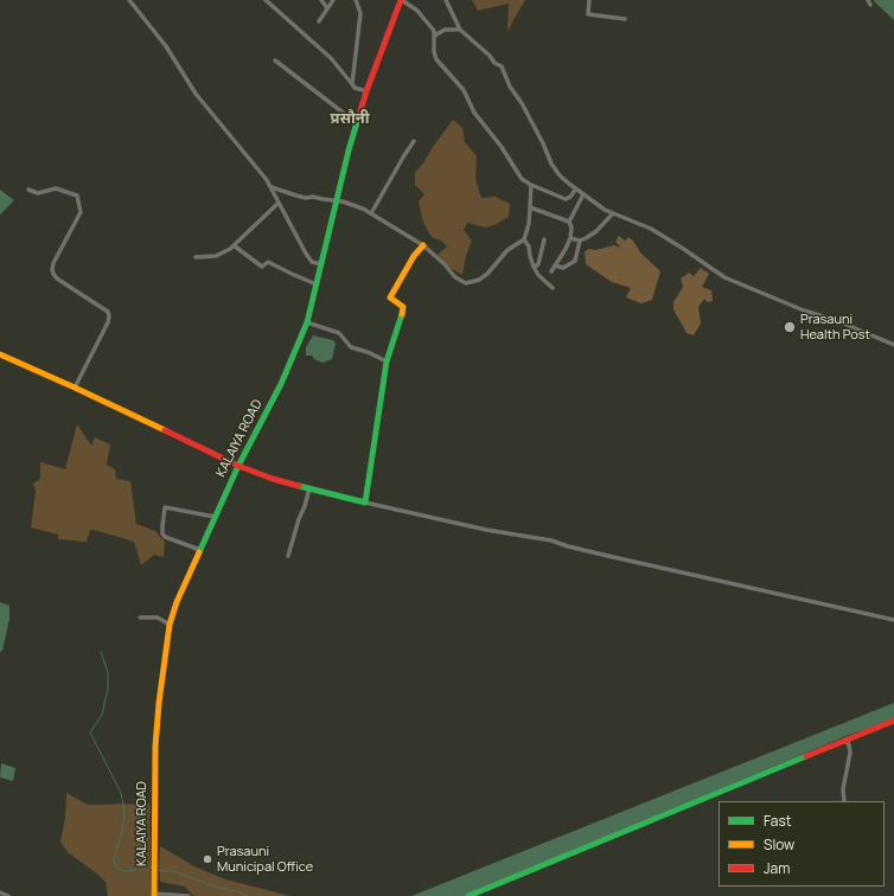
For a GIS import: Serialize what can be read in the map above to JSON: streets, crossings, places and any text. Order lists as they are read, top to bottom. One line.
{"streets":{"main road":["KALAIYA ROAD"]},"districts":["प्रसौनी"],"places":["Prasauni Health Post","Prasauni Municipal Office"],"legend":["Fast","Slow","Jam"]}
